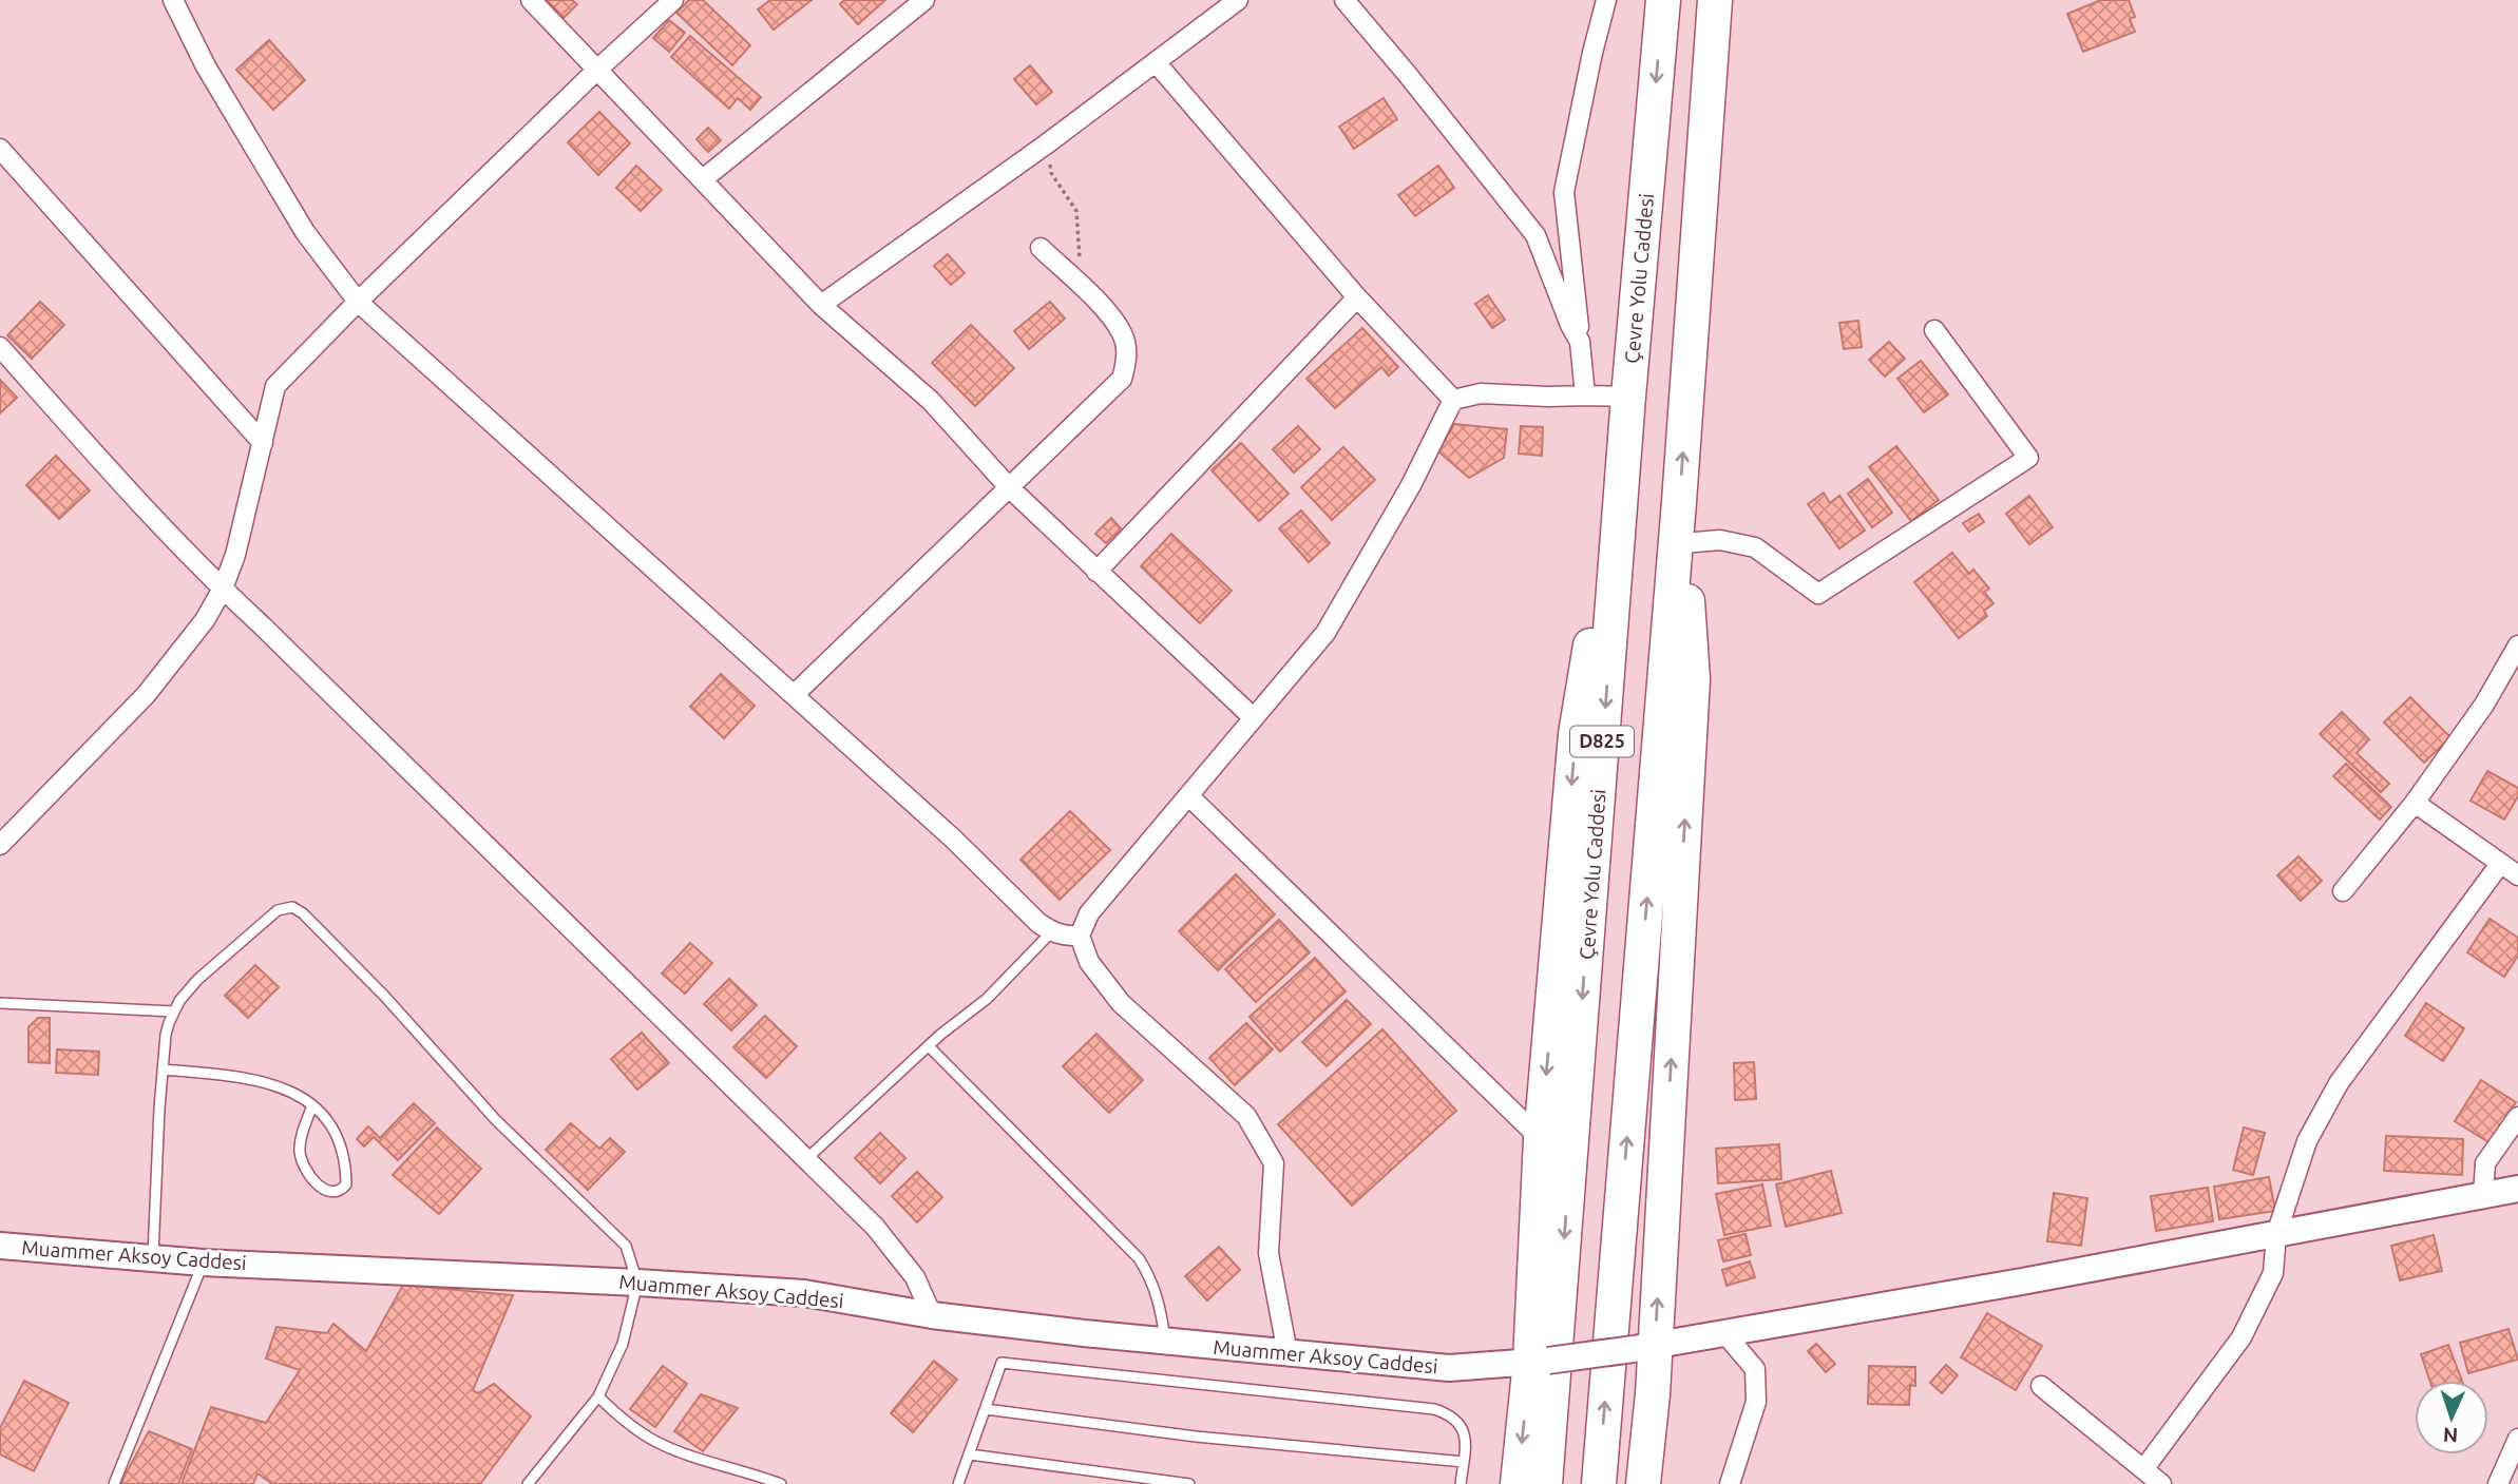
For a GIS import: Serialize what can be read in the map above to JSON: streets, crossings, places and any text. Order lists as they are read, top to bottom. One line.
{"streets":{"highway":["Çevre Yolu Caddesi","D825"],"street":["Muammer Aksoy Caddesi"]},"north":"bottom"}
